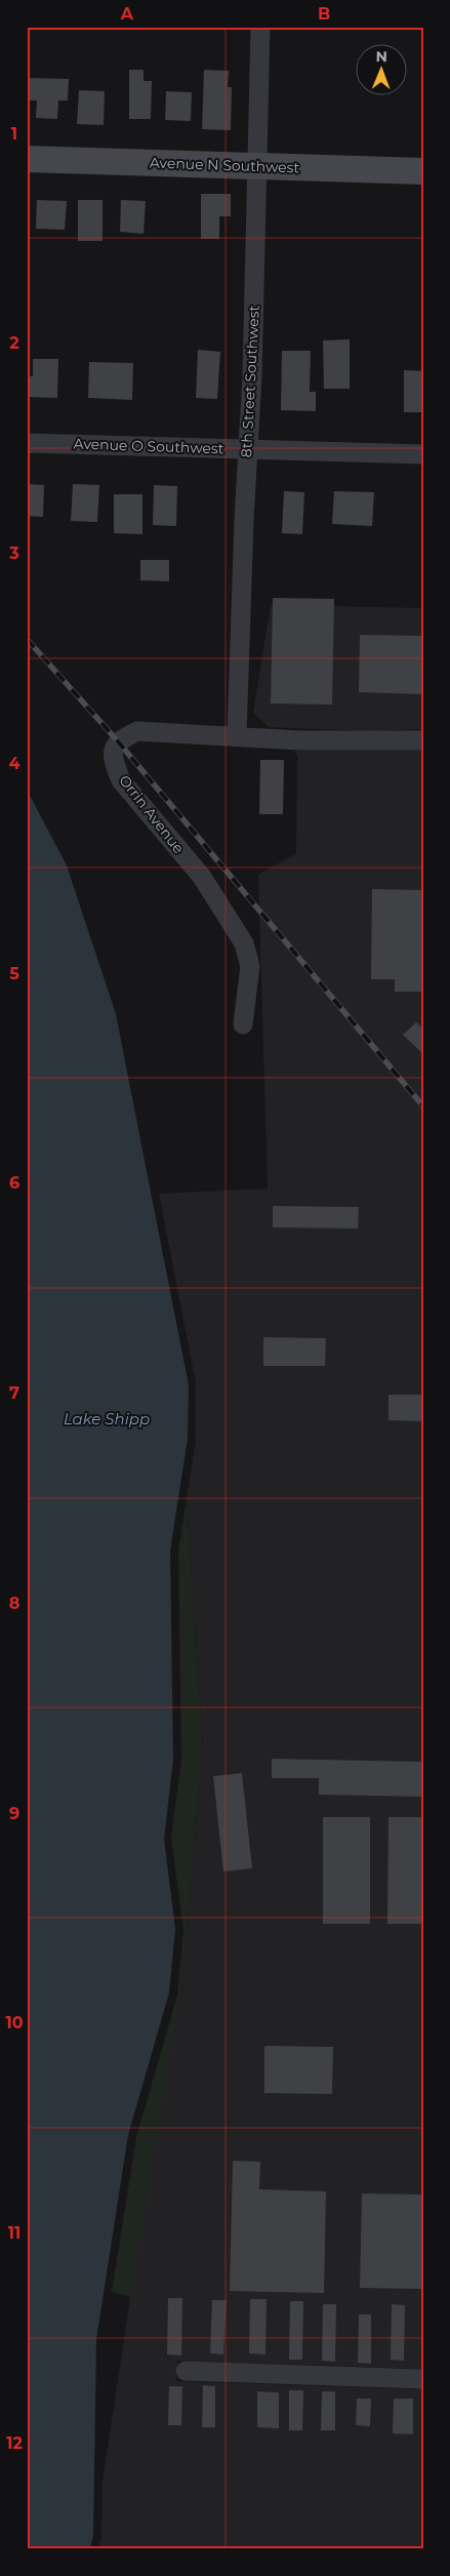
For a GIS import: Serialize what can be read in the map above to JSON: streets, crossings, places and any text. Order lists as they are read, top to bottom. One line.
{"streets":{"street":["Avenue N Southwest","8th Street Southwest","Avenue O Southwest","Orrin Avenue"]},"crossings":[["Avenue N Southwest","8th Street Southwest"],["8th Street Southwest","Avenue O Southwest"],["8th Street Southwest","Orrin Avenue"]],"water":["Lake Shipp"],"north":"top","grid":{"columns":["A","B"],"rows":["1","2","3","4","5","6","7","8","9","10","11","12"]}}
